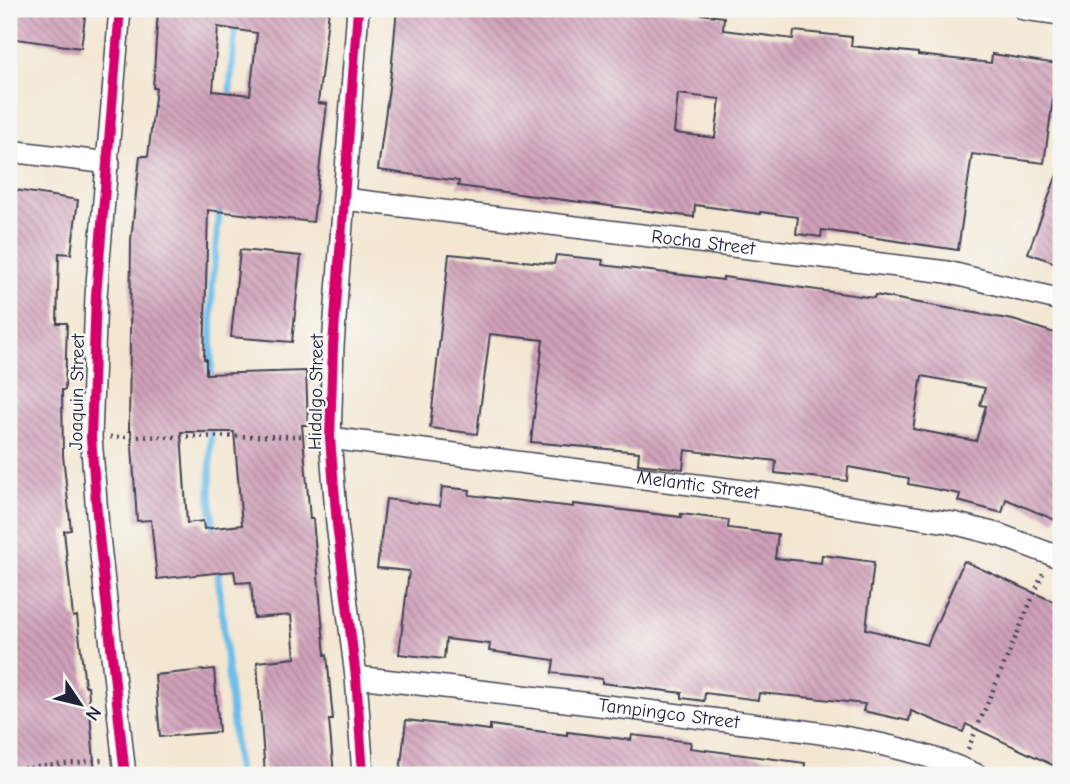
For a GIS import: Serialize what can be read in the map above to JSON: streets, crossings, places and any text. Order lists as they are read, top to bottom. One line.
{"streets":{"street":["Rocha Street","Joaquin Street","Hidalgo Street","Melantic Street","Tampingco Street"]},"crossings":[["Rocha Street","Hidalgo Street"],["Hidalgo Street","Melantic Street"],["Hidalgo Street","Tampingco Street"]],"north":"bottom right"}
